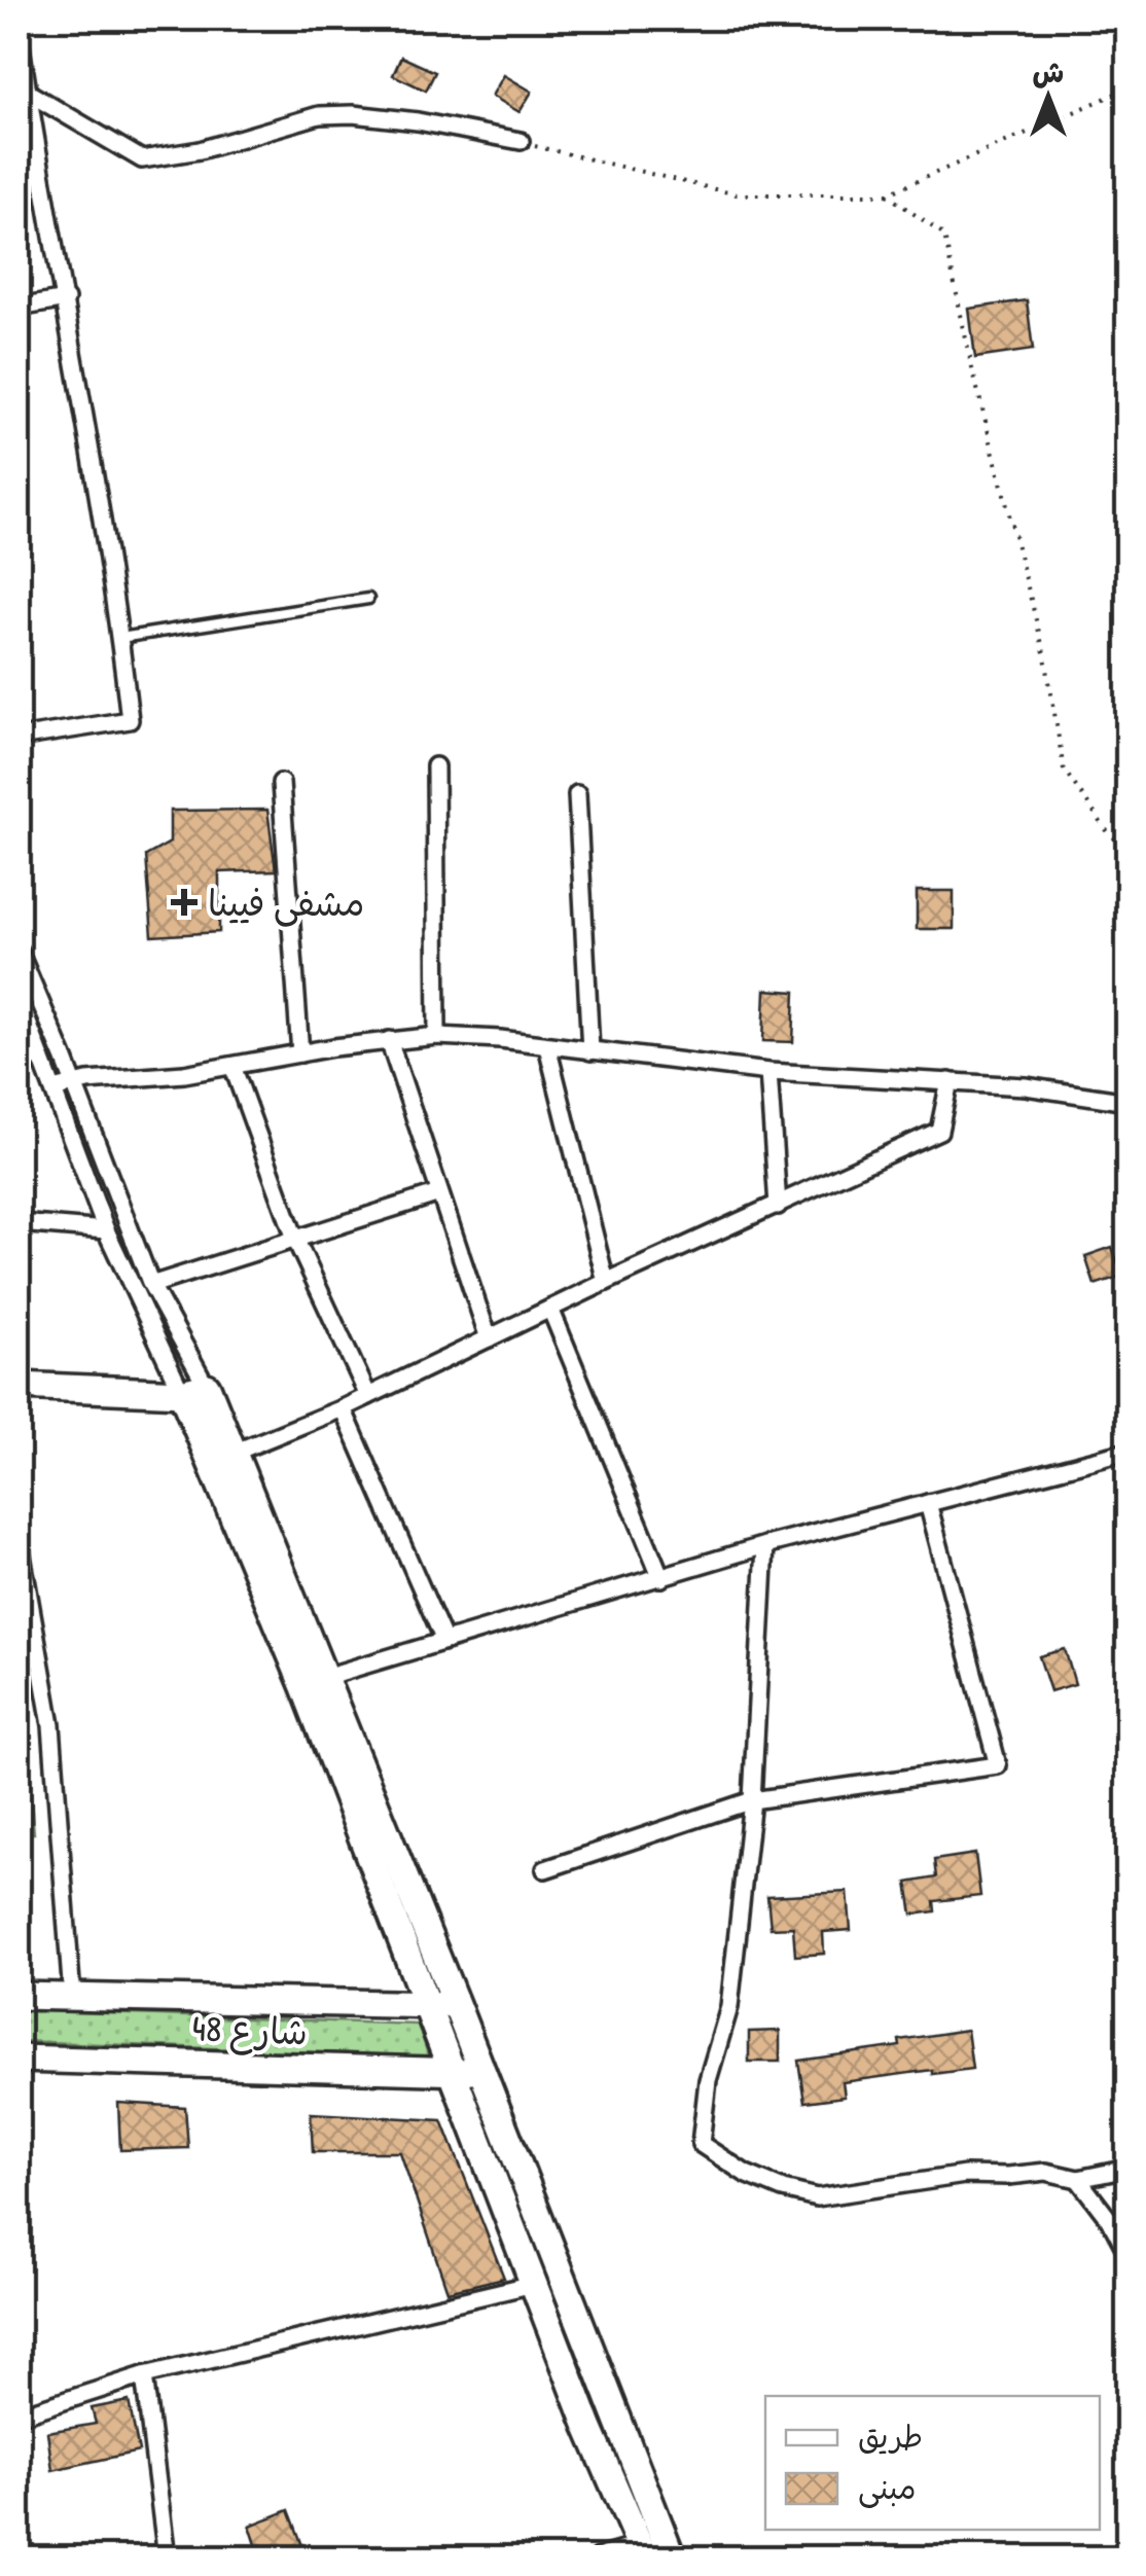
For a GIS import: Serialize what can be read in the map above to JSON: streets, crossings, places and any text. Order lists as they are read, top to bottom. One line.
{"streets":{"main road":["48 شارع"]},"places":{"health":["مشفى فيينا"]},"legend":["طريق","مبنى"],"north":"top"}
